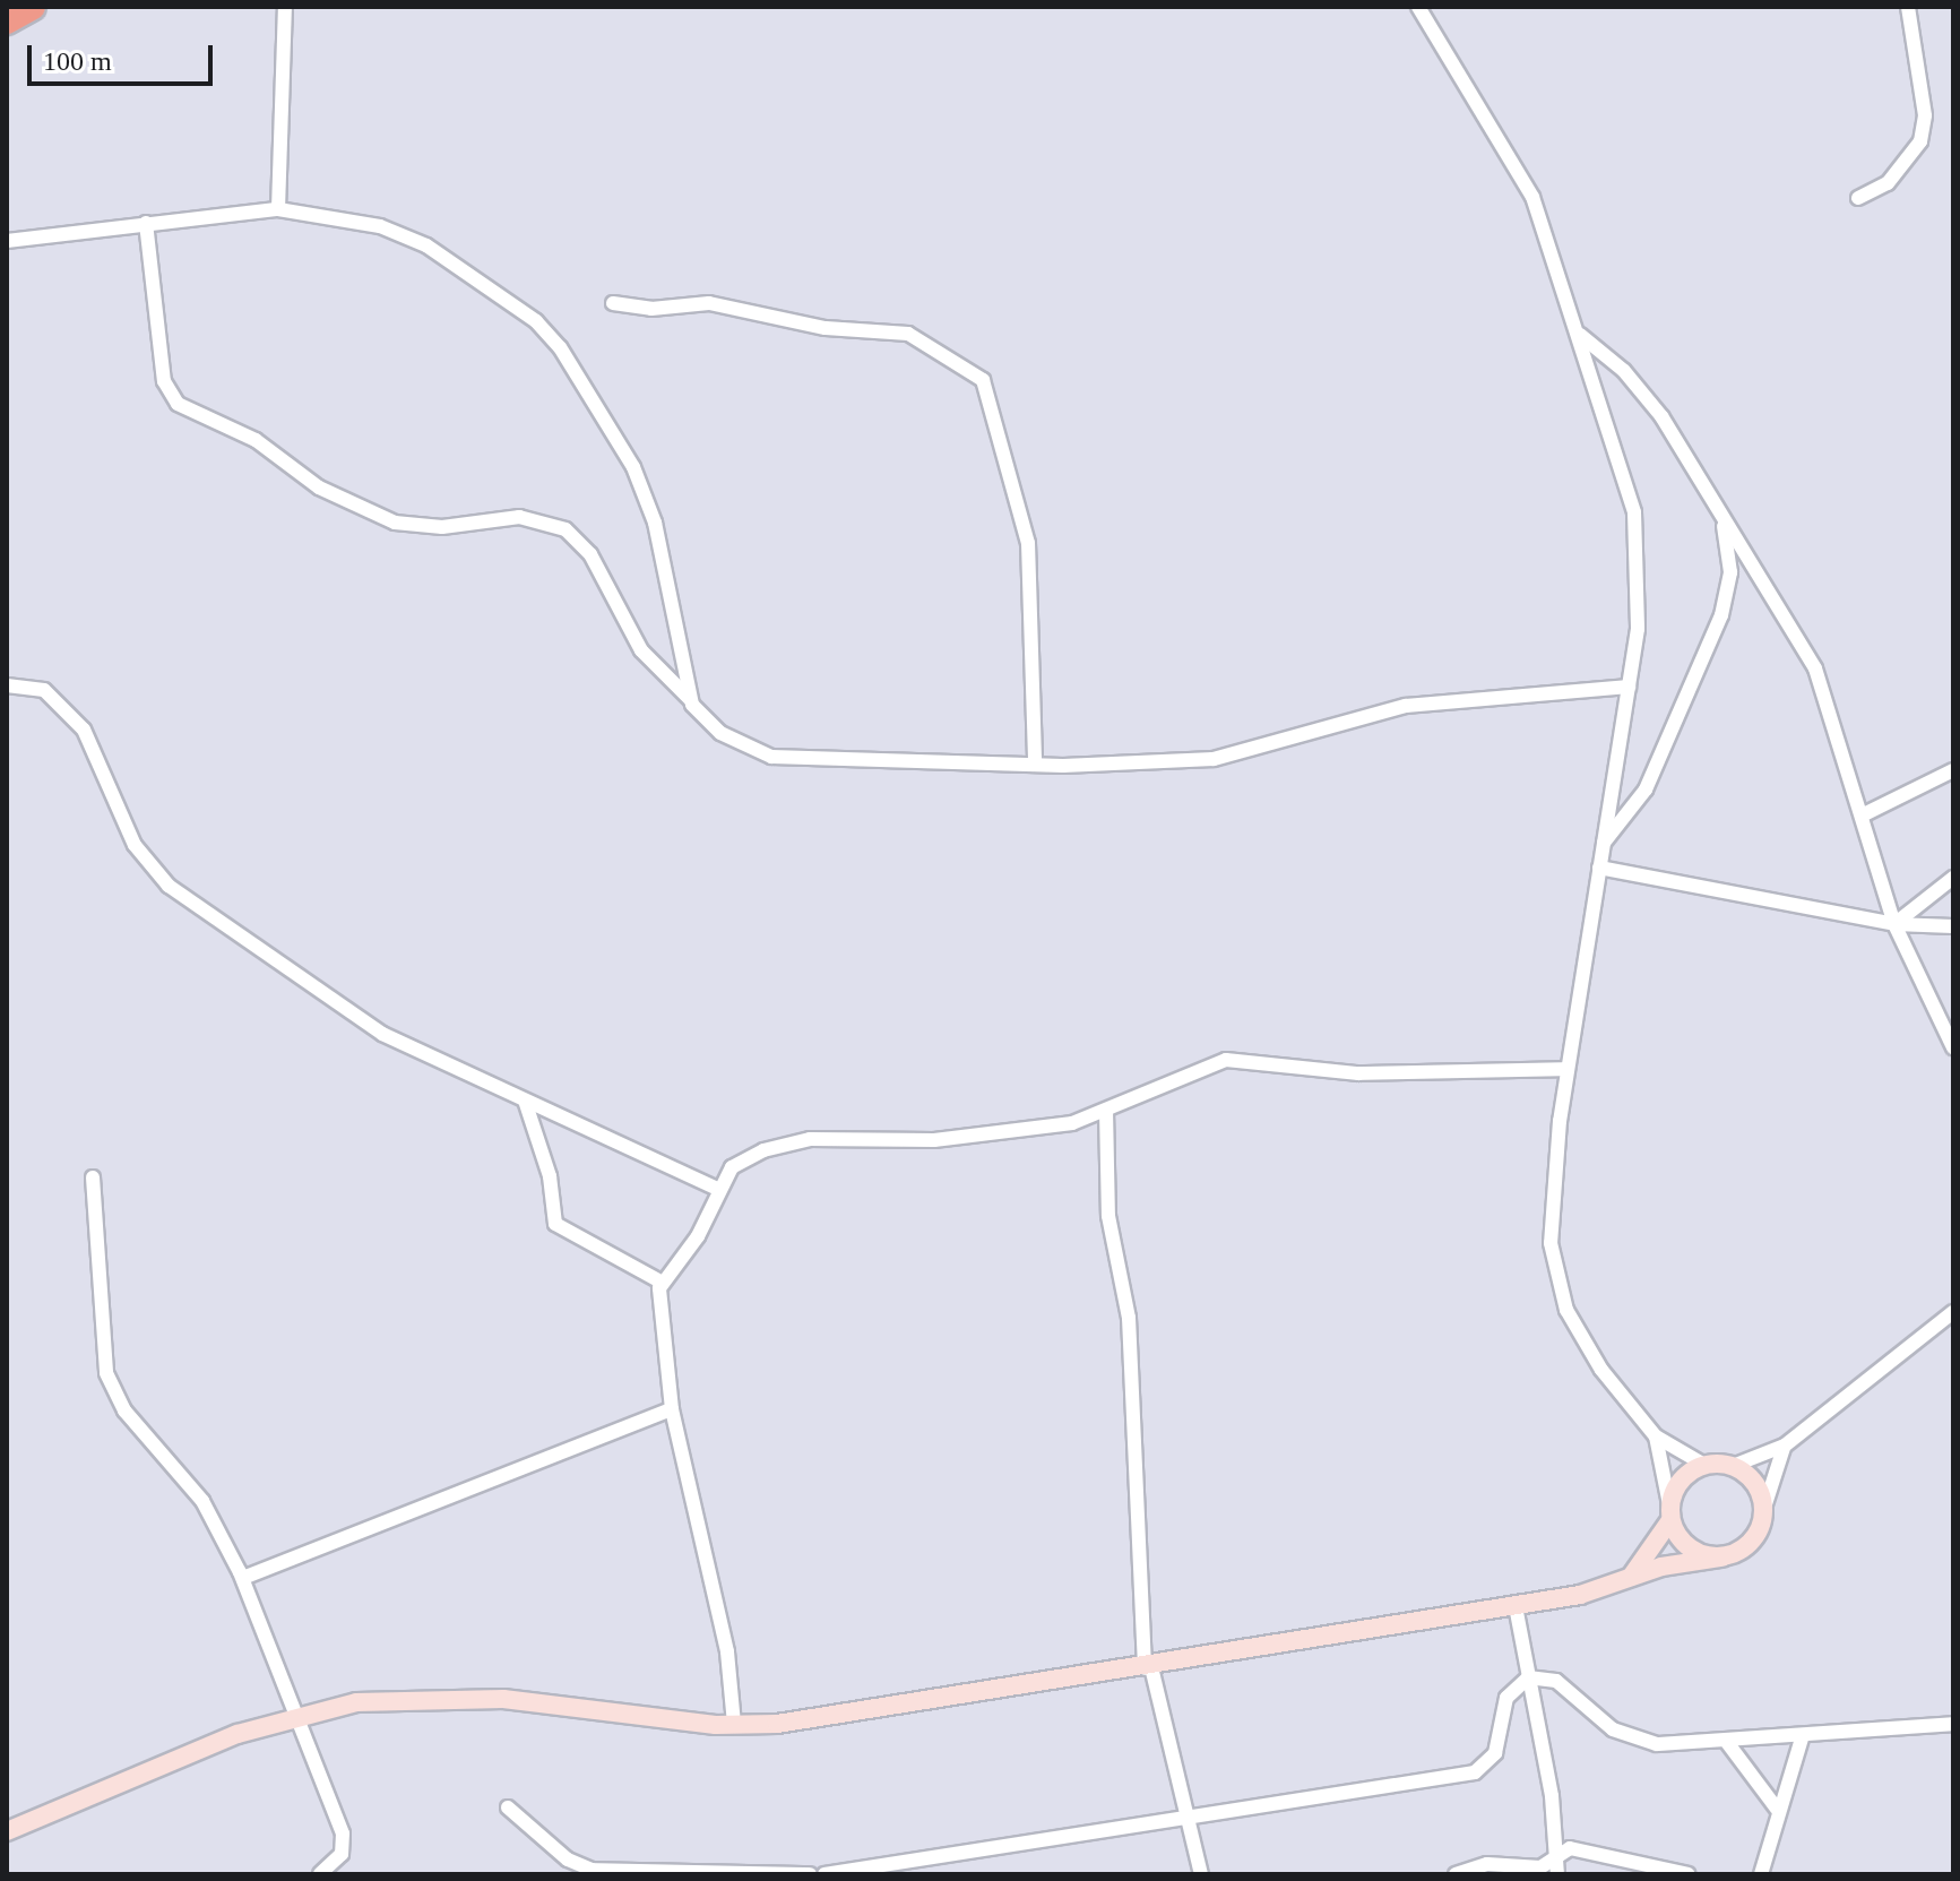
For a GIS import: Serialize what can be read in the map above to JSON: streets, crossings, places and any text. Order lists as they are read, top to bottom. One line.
{"scale_bar":"100 m"}
